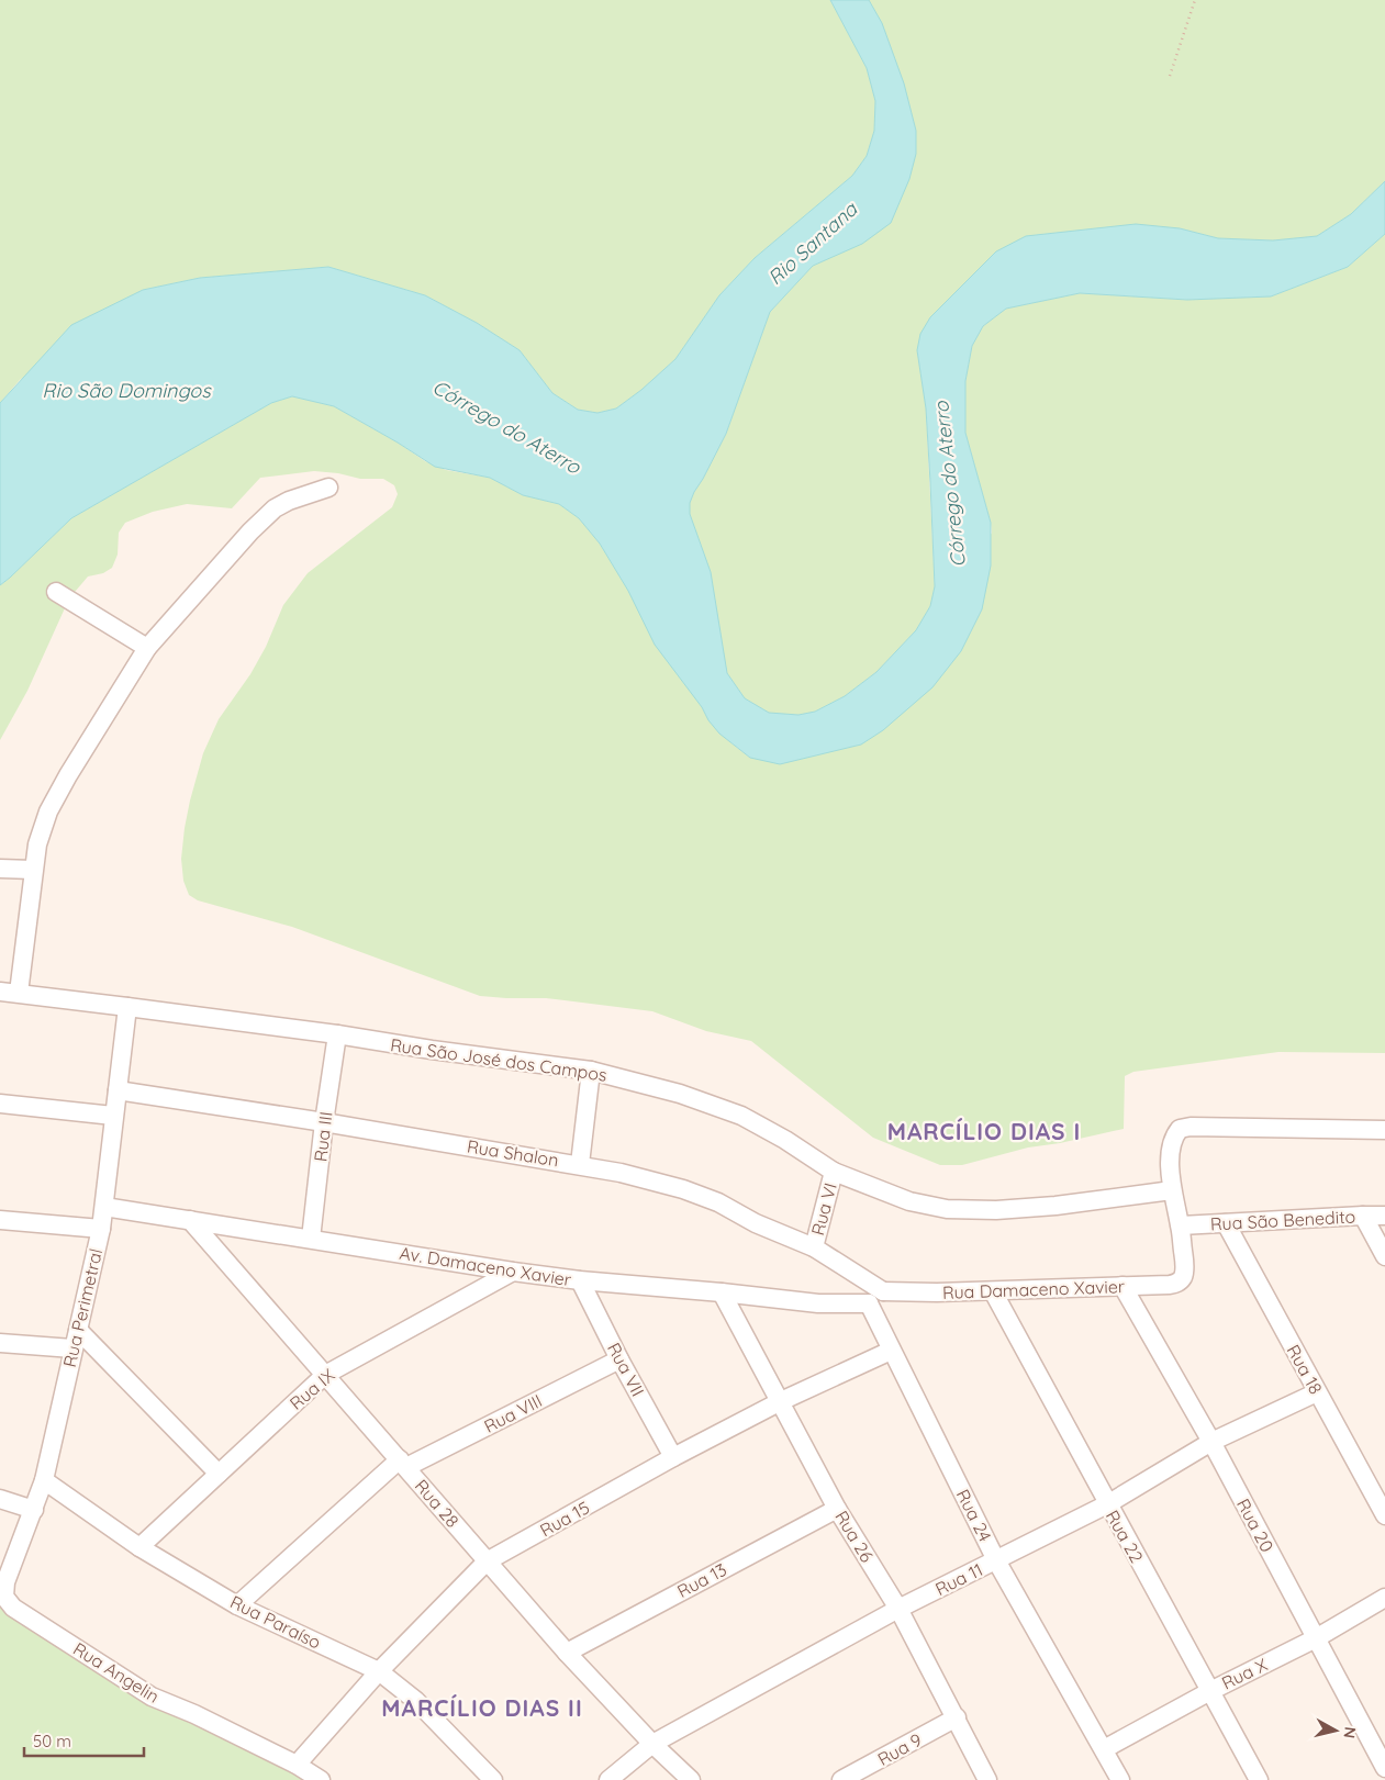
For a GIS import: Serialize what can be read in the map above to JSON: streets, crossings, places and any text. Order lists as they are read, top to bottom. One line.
{"streets":{"street":["Rua São José dos Campos","Rua III","Rua Shalon","Rua VI","Rua São Benedito","Av. Damaceno Xavier","Rua Damaceno Xavier","Rua Perimetral","Rua VII","Rua 18","Rua IX","Rua VIII","Rua 28","Rua 24","Rua 15","Rua 20","Rua 26","Rua 22","Rua 11","Rua 13","Rua Paraíso","Rua Angelin","Rua X","Rua 9"]},"crossings":[["Rua São José dos Campos","Rua III"],["Rua São José dos Campos","Rua VI"],["Rua São José dos Campos","Rua Perimetral"],["Rua III","Rua Shalon"],["Rua III","Av. Damaceno Xavier"],["Rua Shalon","Rua VI"],["Rua Shalon","Rua Damaceno Xavier"],["Rua Shalon","Rua Perimetral"],["Rua São Benedito","Rua Damaceno Xavier"],["Rua São Benedito","Rua 18"],["Av. Damaceno Xavier","Rua Perimetral"],["Av. Damaceno Xavier","Rua VII"],["Av. Damaceno Xavier","Rua IX"],["Av. Damaceno Xavier","Rua 28"],["Av. Damaceno Xavier","Rua 24"],["Av. Damaceno Xavier","Rua 26"],["Rua Damaceno Xavier","Rua 20"],["Rua Damaceno Xavier","Rua 22"],["Rua Perimetral","Rua Paraíso"],["Rua Perimetral","Rua Angelin"],["Rua VII","Rua VIII"],["Rua VII","Rua 15"],["Rua 18","Rua 11"],["Rua IX","Rua 28"],["Rua IX","Rua Paraíso"],["Rua VIII","Rua 28"],["Rua VIII","Rua Paraíso"],["Rua 28","Rua 15"],["Rua 28","Rua 11"],["Rua 28","Rua 13"],["Rua 24","Rua 15"],["Rua 24","Rua 11"],["Rua 24","Rua X"],["Rua 15","Rua 26"],["Rua 15","Rua Paraíso"],["Rua 15","Rua Angelin"],["Rua 20","Rua 11"],["Rua 20","Rua X"],["Rua 26","Rua 11"],["Rua 26","Rua 13"],["Rua 26","Rua 9"],["Rua 22","Rua 11"],["Rua 22","Rua X"]],"districts":["MARCÍLIO DIAS I","MARCÍLIO DIAS II"],"water":["Rio Santana","Rio São Domingos","Córrego do Aterro"],"scale_bar":"50 m","north":"right"}
